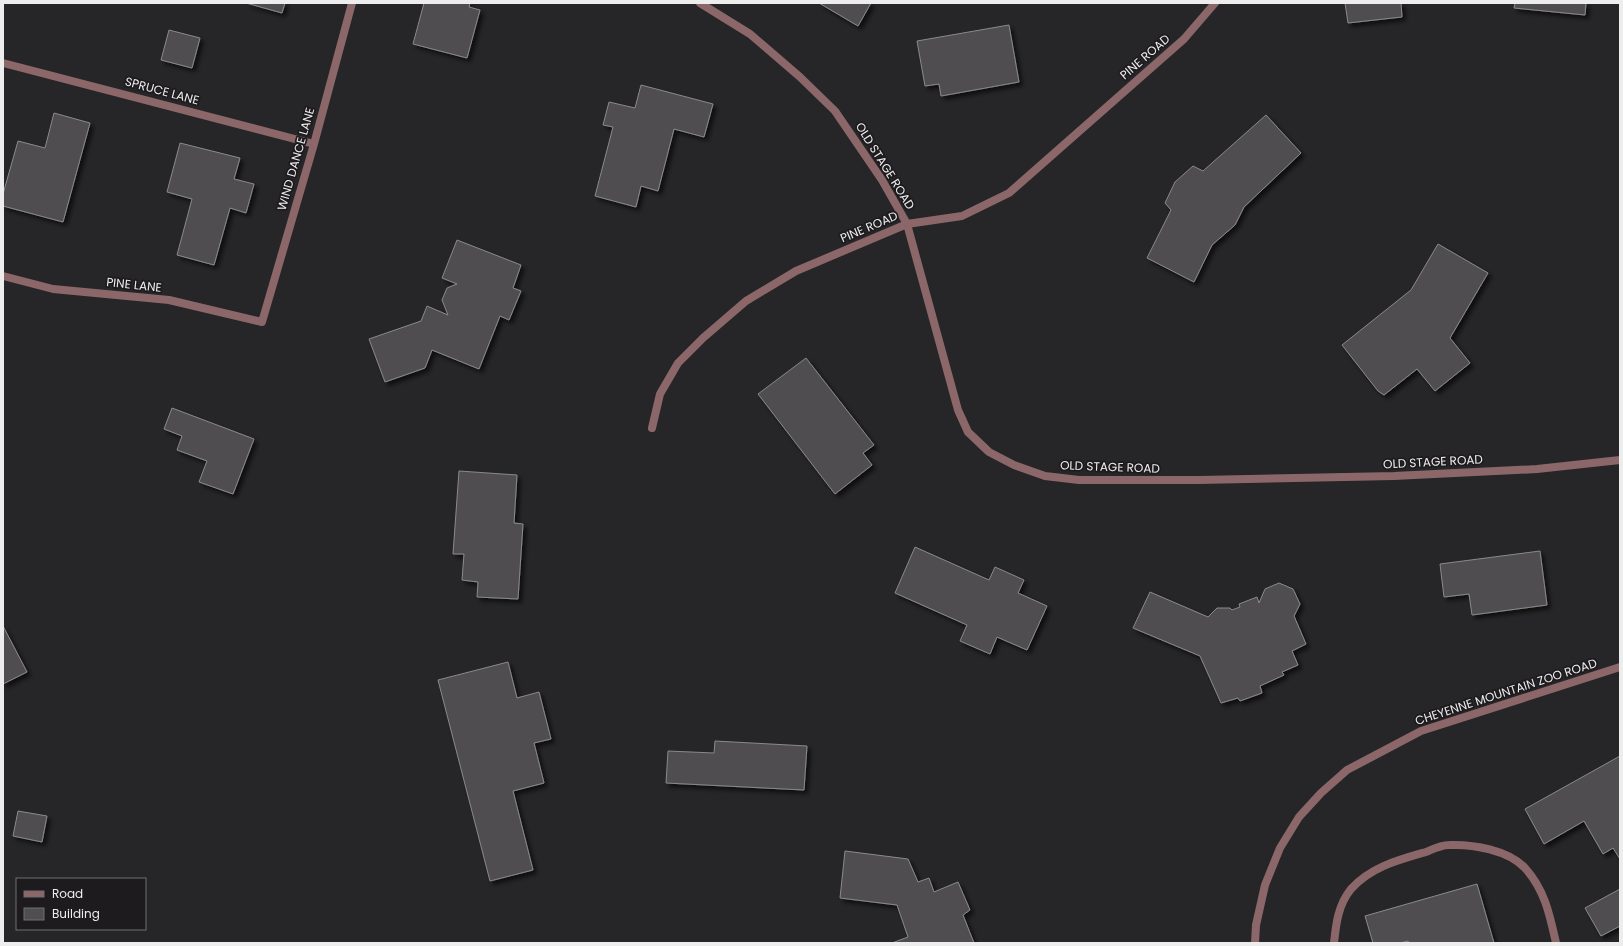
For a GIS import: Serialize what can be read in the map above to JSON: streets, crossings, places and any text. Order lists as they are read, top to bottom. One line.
{"streets":{"street":["PINE ROAD","SPRUCE LANE","WIND DANCE LANE","OLD STAGE ROAD","PINE LANE","CHEYENNE MOUNTAIN ZOO ROAD"]},"crossings":[["PINE ROAD","OLD STAGE ROAD"],["SPRUCE LANE","WIND DANCE LANE"],["WIND DANCE LANE","PINE LANE"]],"legend":["Road","Building"]}
